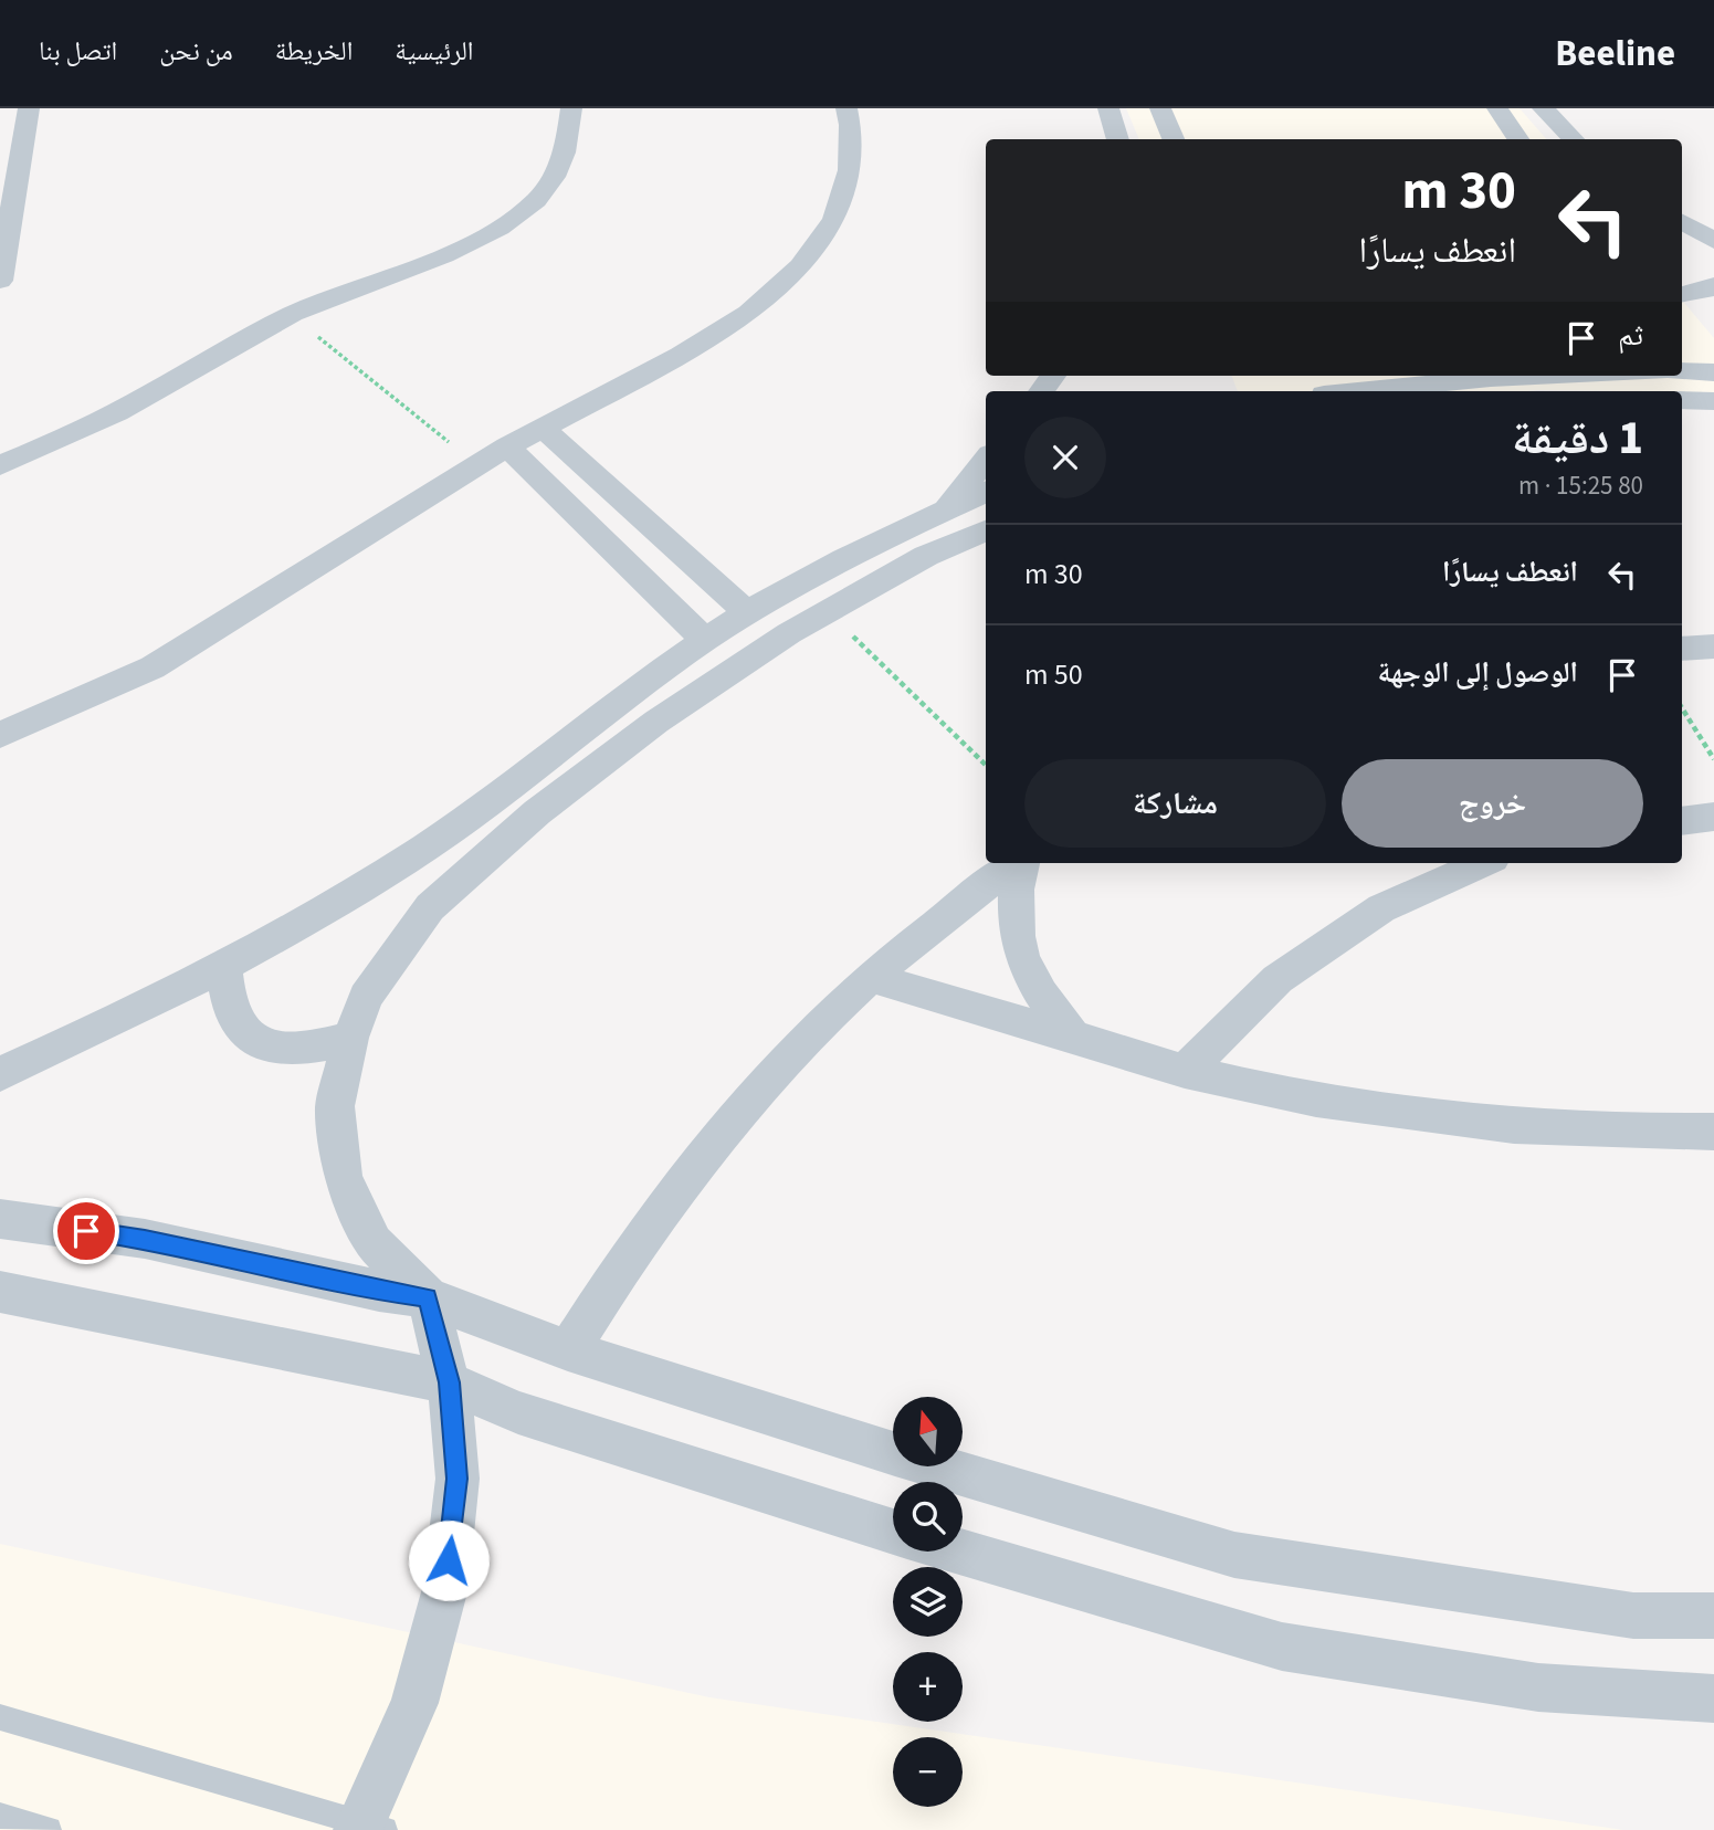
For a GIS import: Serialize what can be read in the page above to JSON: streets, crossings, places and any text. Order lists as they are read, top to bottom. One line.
{"north":"top","page":{"header":"Beeline","nav":["الرئيسية","الخريطة","من نحن","اتصل بنا"],"turn":["30 m","انعطف يسارًا"],"then":"ثم","heading":["1 دقيقة","80 m · 15:25"],"list":[{"name":"انعطف يسارًا","value":"30 m"},{"name":"الوصول إلى الوجهة","value":"50 m"}],"buttons":["خروج","مشاركة"],"map_buttons":["+","−"]}}
